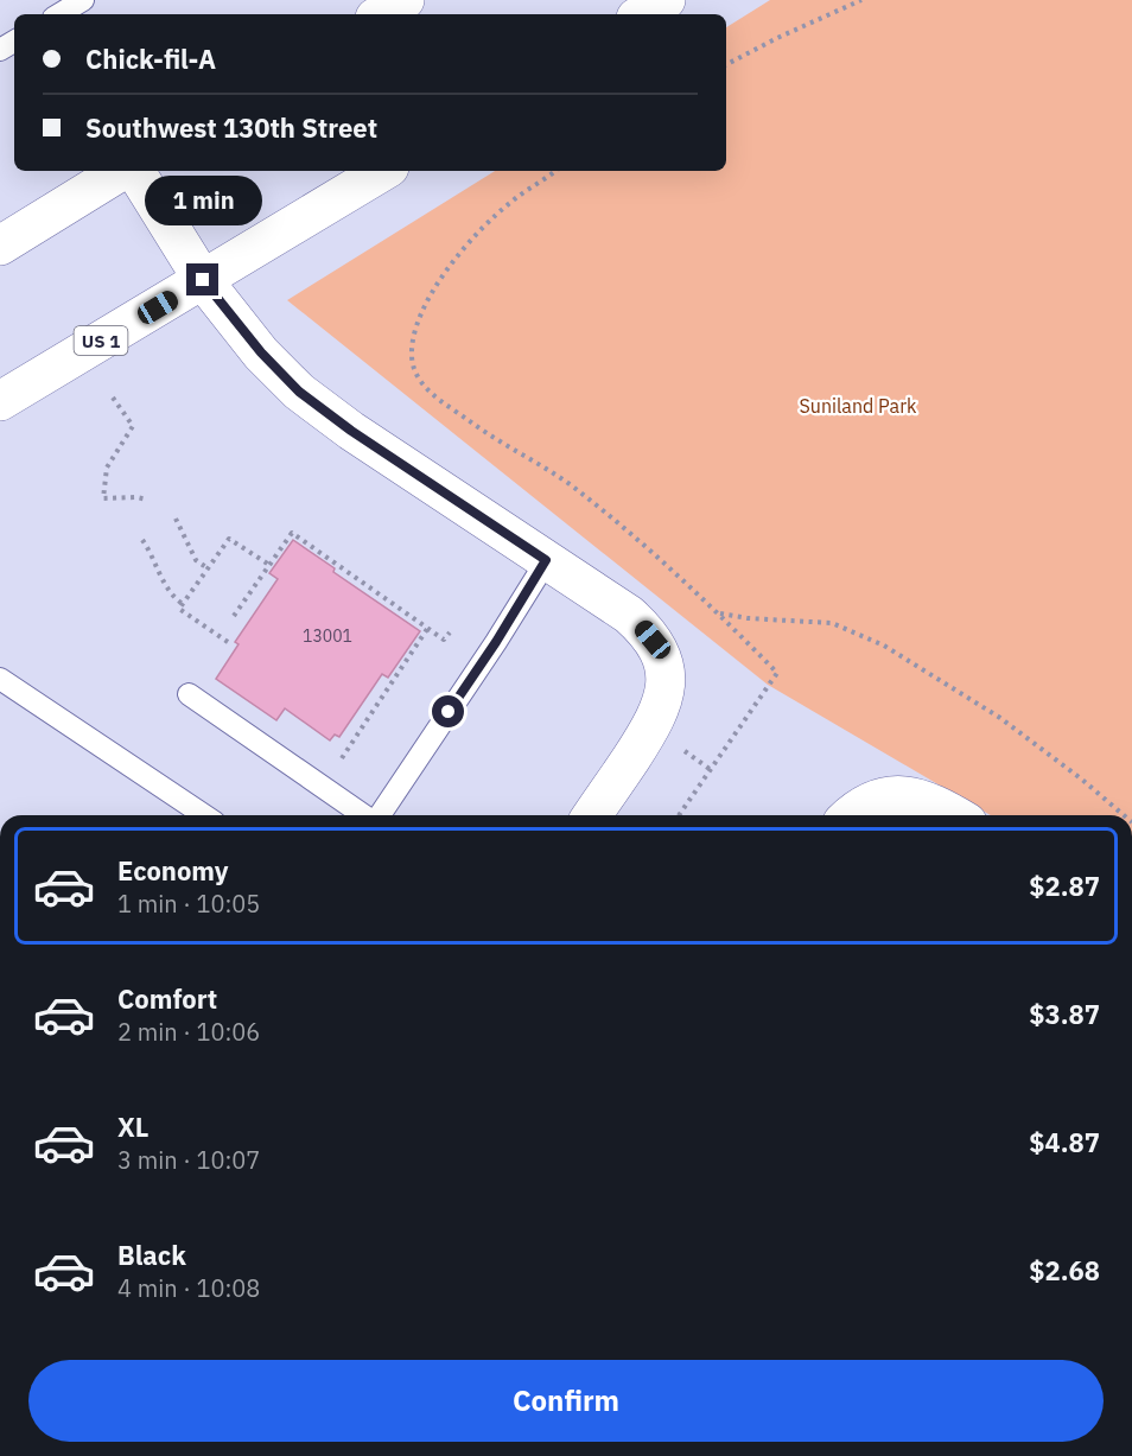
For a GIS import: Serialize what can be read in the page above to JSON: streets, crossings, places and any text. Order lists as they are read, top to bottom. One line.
{"streets":{"main road":["US 1"]},"parks":["Suniland Park"],"house_numbers":["13001"],"page":{"banner":["Chick-fil-A","Southwest 130th Street"],"bubble":"1 min","list":[{"name":"Economy","note":"1 min · 10:05","value":"$2.87"},{"name":"Comfort","note":"2 min · 10:06","value":"$3.87"},{"name":"XL","note":"3 min · 10:07","value":"$4.87"},{"name":"Black","note":"4 min · 10:08","value":"$2.68"}],"buttons":"Confirm"}}
